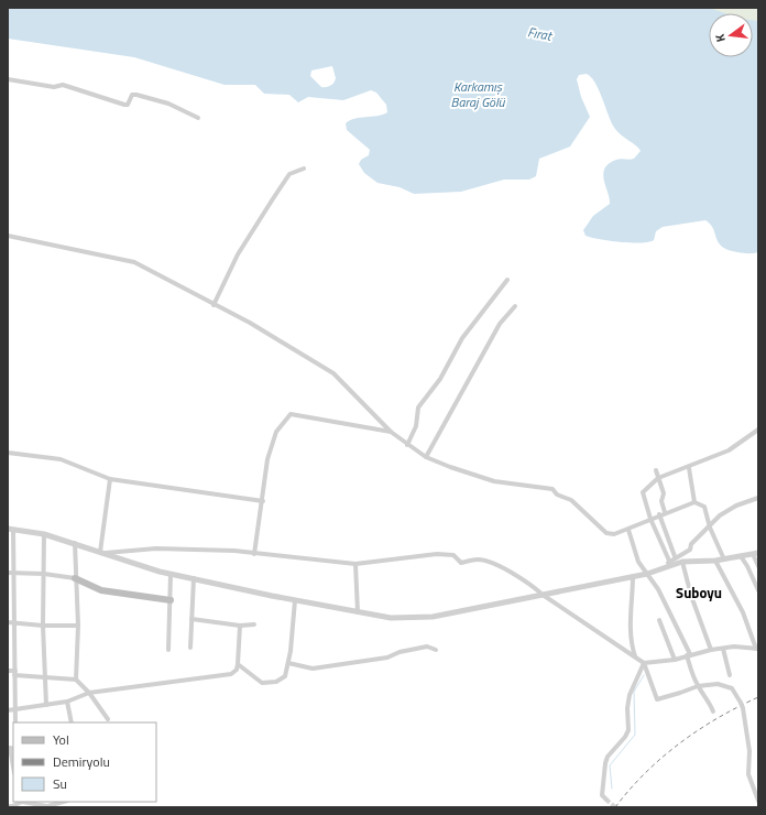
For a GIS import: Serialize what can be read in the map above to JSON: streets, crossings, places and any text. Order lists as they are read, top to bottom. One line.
{"districts":["Suboyu"],"water":["Fırat","Karkamış Baraj Gölü"],"legend":["Yol","Demiryolu","Su"],"north":"left"}
